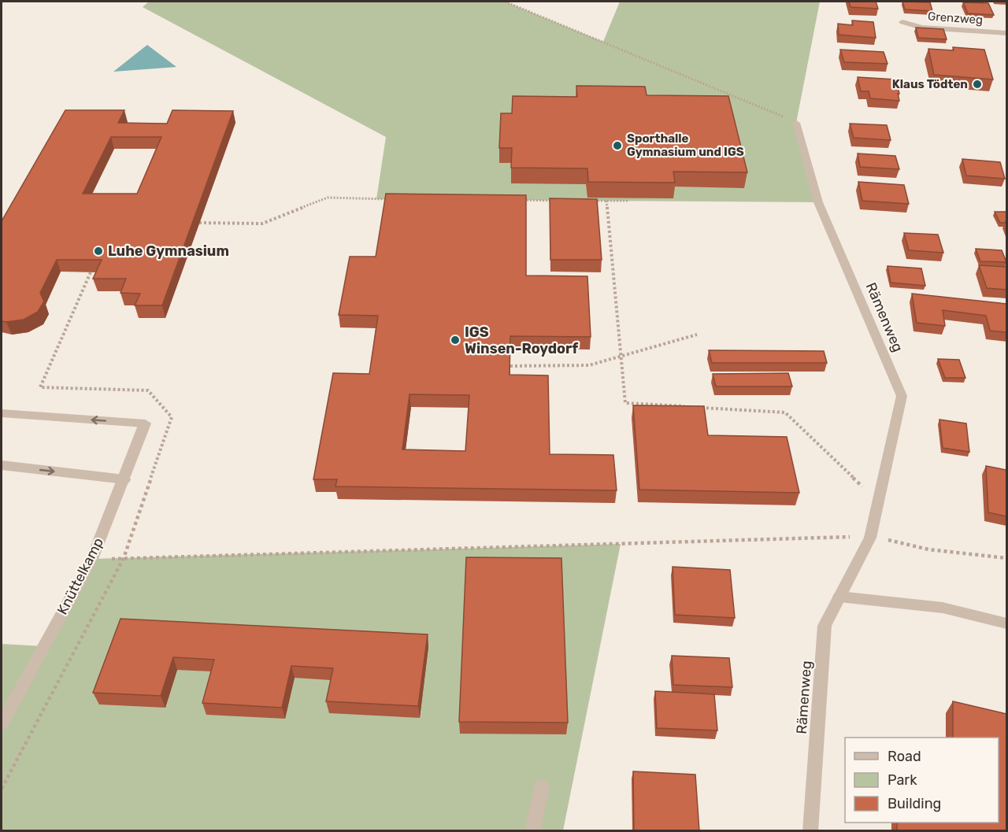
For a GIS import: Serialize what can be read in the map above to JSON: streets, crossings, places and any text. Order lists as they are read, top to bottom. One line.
{"streets":{"street":["Grenzweg","Rämenweg","Knüttelkamp"]},"places":["Klaus Tödten","Sporthalle Gymnasium und IGS","Luhe Gymnasium","IGS Winsen-Roydorf"],"legend":["Road","Park","Building"]}
